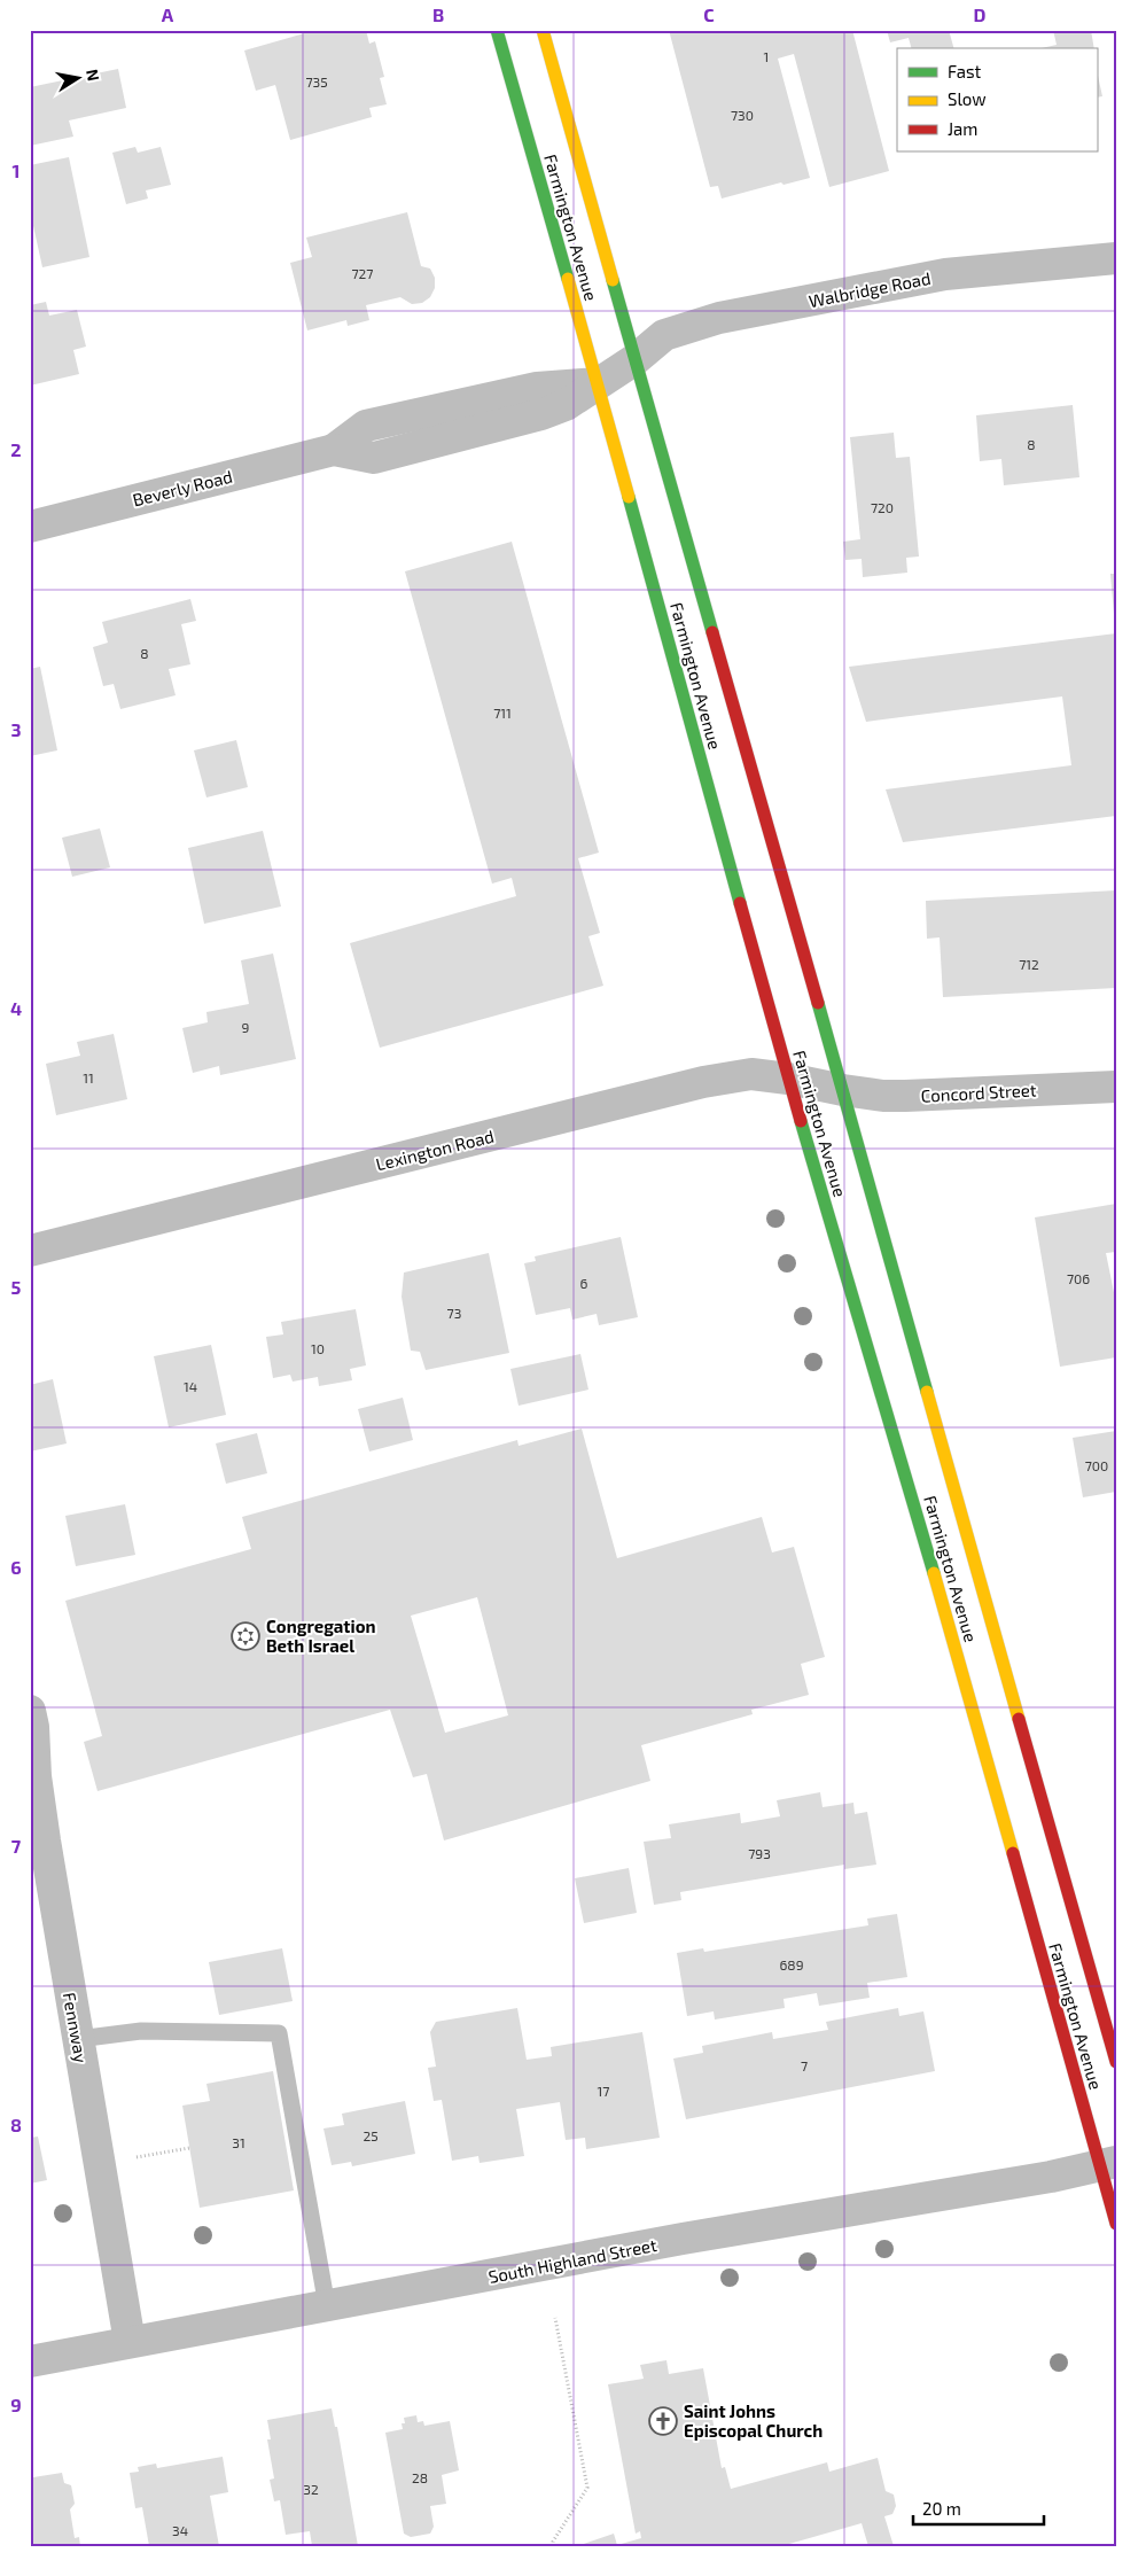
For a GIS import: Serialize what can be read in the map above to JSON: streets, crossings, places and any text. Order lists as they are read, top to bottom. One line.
{"streets":{"main road":["Farmington Avenue"],"street":["Walbridge Road","Beverly Road","Concord Street","Lexington Road","Fennway","South Highland Street"]},"crossings":[["Farmington Avenue","Walbridge Road"],["Farmington Avenue","Beverly Road"],["Farmington Avenue","Concord Street"],["Farmington Avenue","Lexington Road"],["Farmington Avenue","South Highland Street"],["Walbridge Road","Beverly Road"],["Concord Street","Lexington Road"],["Fennway","South Highland Street"]],"places":{"synagogue":["Congregation Beth Israel"],"church":["Saint Johns Episcopal Church"]},"house_numbers":["1","735","730","727","8","720","8","711","712","9","11","706","6","73","10","14","700","793","689","7","17","25","31","28","32","34"],"legend":["Fast","Slow","Jam"],"scale_bar":"20 m","north":"right","grid":{"columns":["A","B","C","D"],"rows":["1","2","3","4","5","6","7","8","9"]}}
